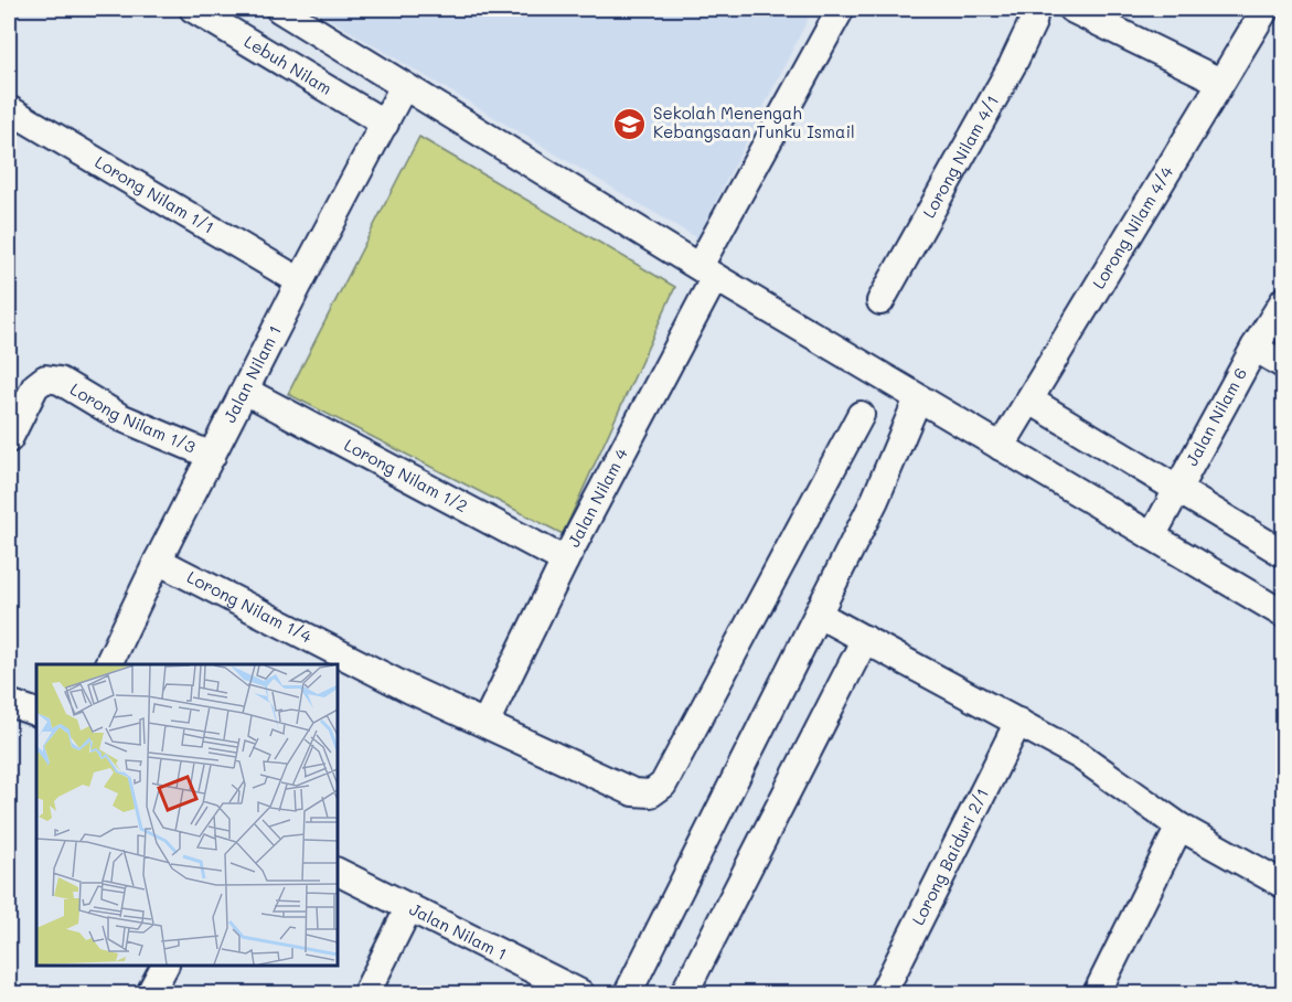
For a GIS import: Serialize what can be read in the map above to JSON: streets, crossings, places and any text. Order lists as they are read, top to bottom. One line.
{"streets":{"street":["Lebuh Nilam","Lorong Nilam 4/1","Lorong Nilam 1/1","Lorong Nilam 4/4","Jalan Nilam 1","Jalan Nilam 6","Lorong Nilam 1/3","Lorong Nilam 1/2","Jalan Nilam 4","Lorong Nilam 1/4","Lorong Baiduri 2/1"]},"crossings":[["Lebuh Nilam","Jalan Nilam 1"],["Lorong Nilam 1/1","Jalan Nilam 1"],["Jalan Nilam 1","Lorong Nilam 1/3"],["Jalan Nilam 1","Lorong Nilam 1/2"],["Jalan Nilam 1","Lorong Nilam 1/4"],["Lorong Nilam 1/2","Jalan Nilam 4"],["Jalan Nilam 4","Lorong Nilam 1/4"]],"places":{"school or university":["Sekolah Menengah Kebangsaan Tunku Ismail"]}}
